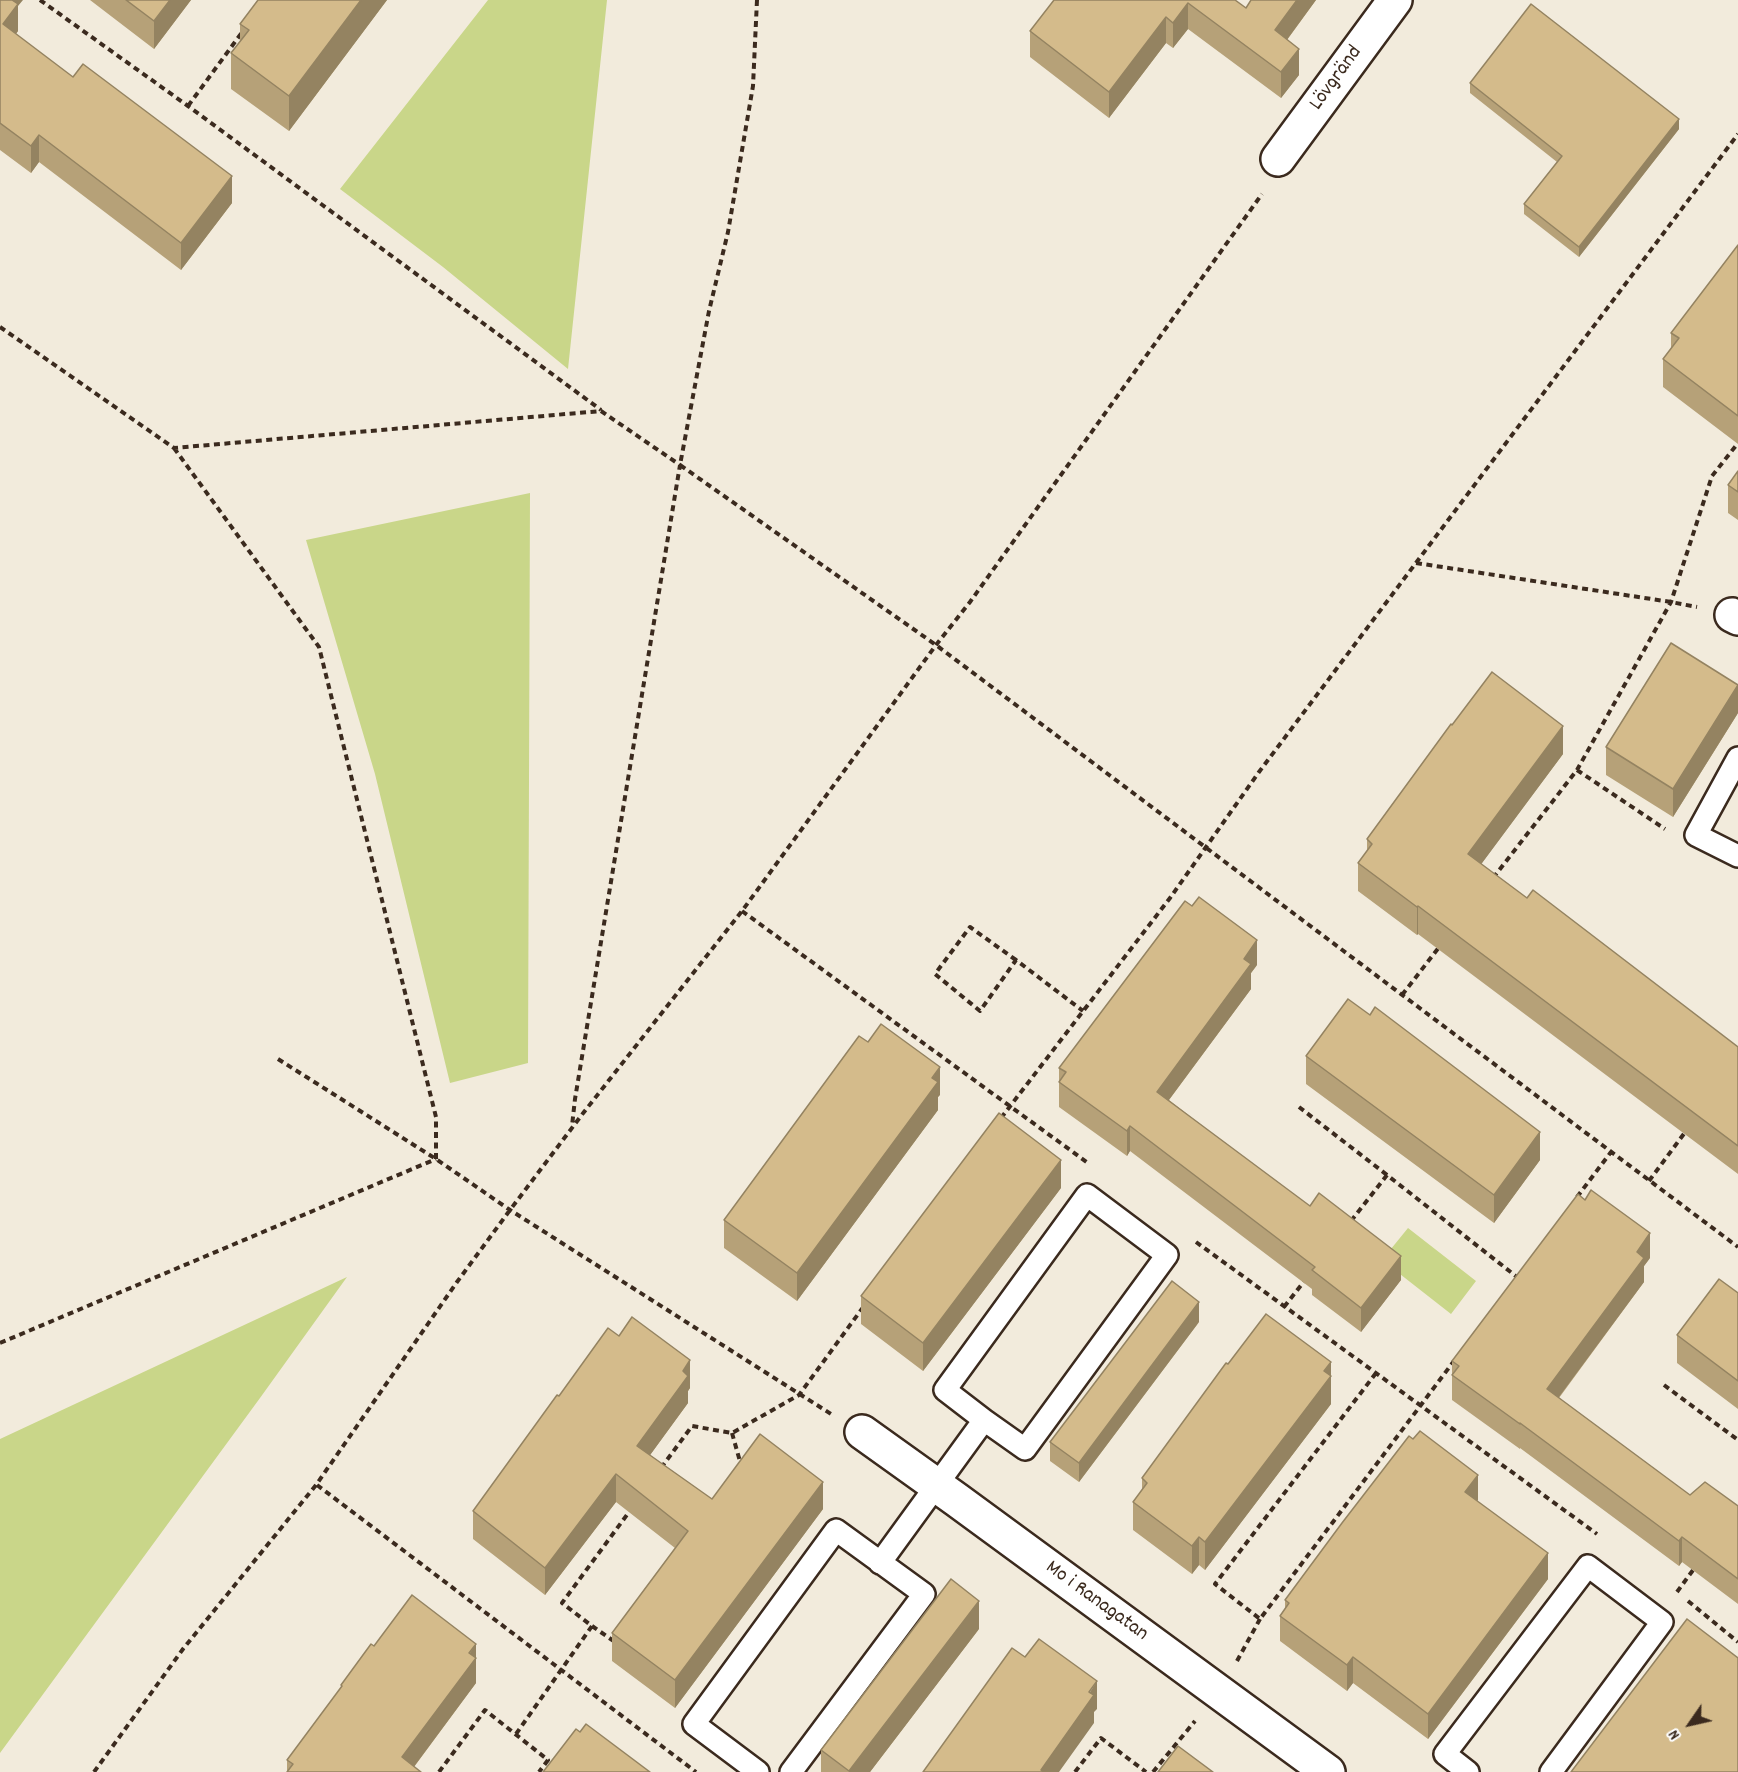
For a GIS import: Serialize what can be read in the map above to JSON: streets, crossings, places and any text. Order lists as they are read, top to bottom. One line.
{"streets":{"street":["Lövgränd","Mo i Ranagatan"]},"north":"bottom left"}
